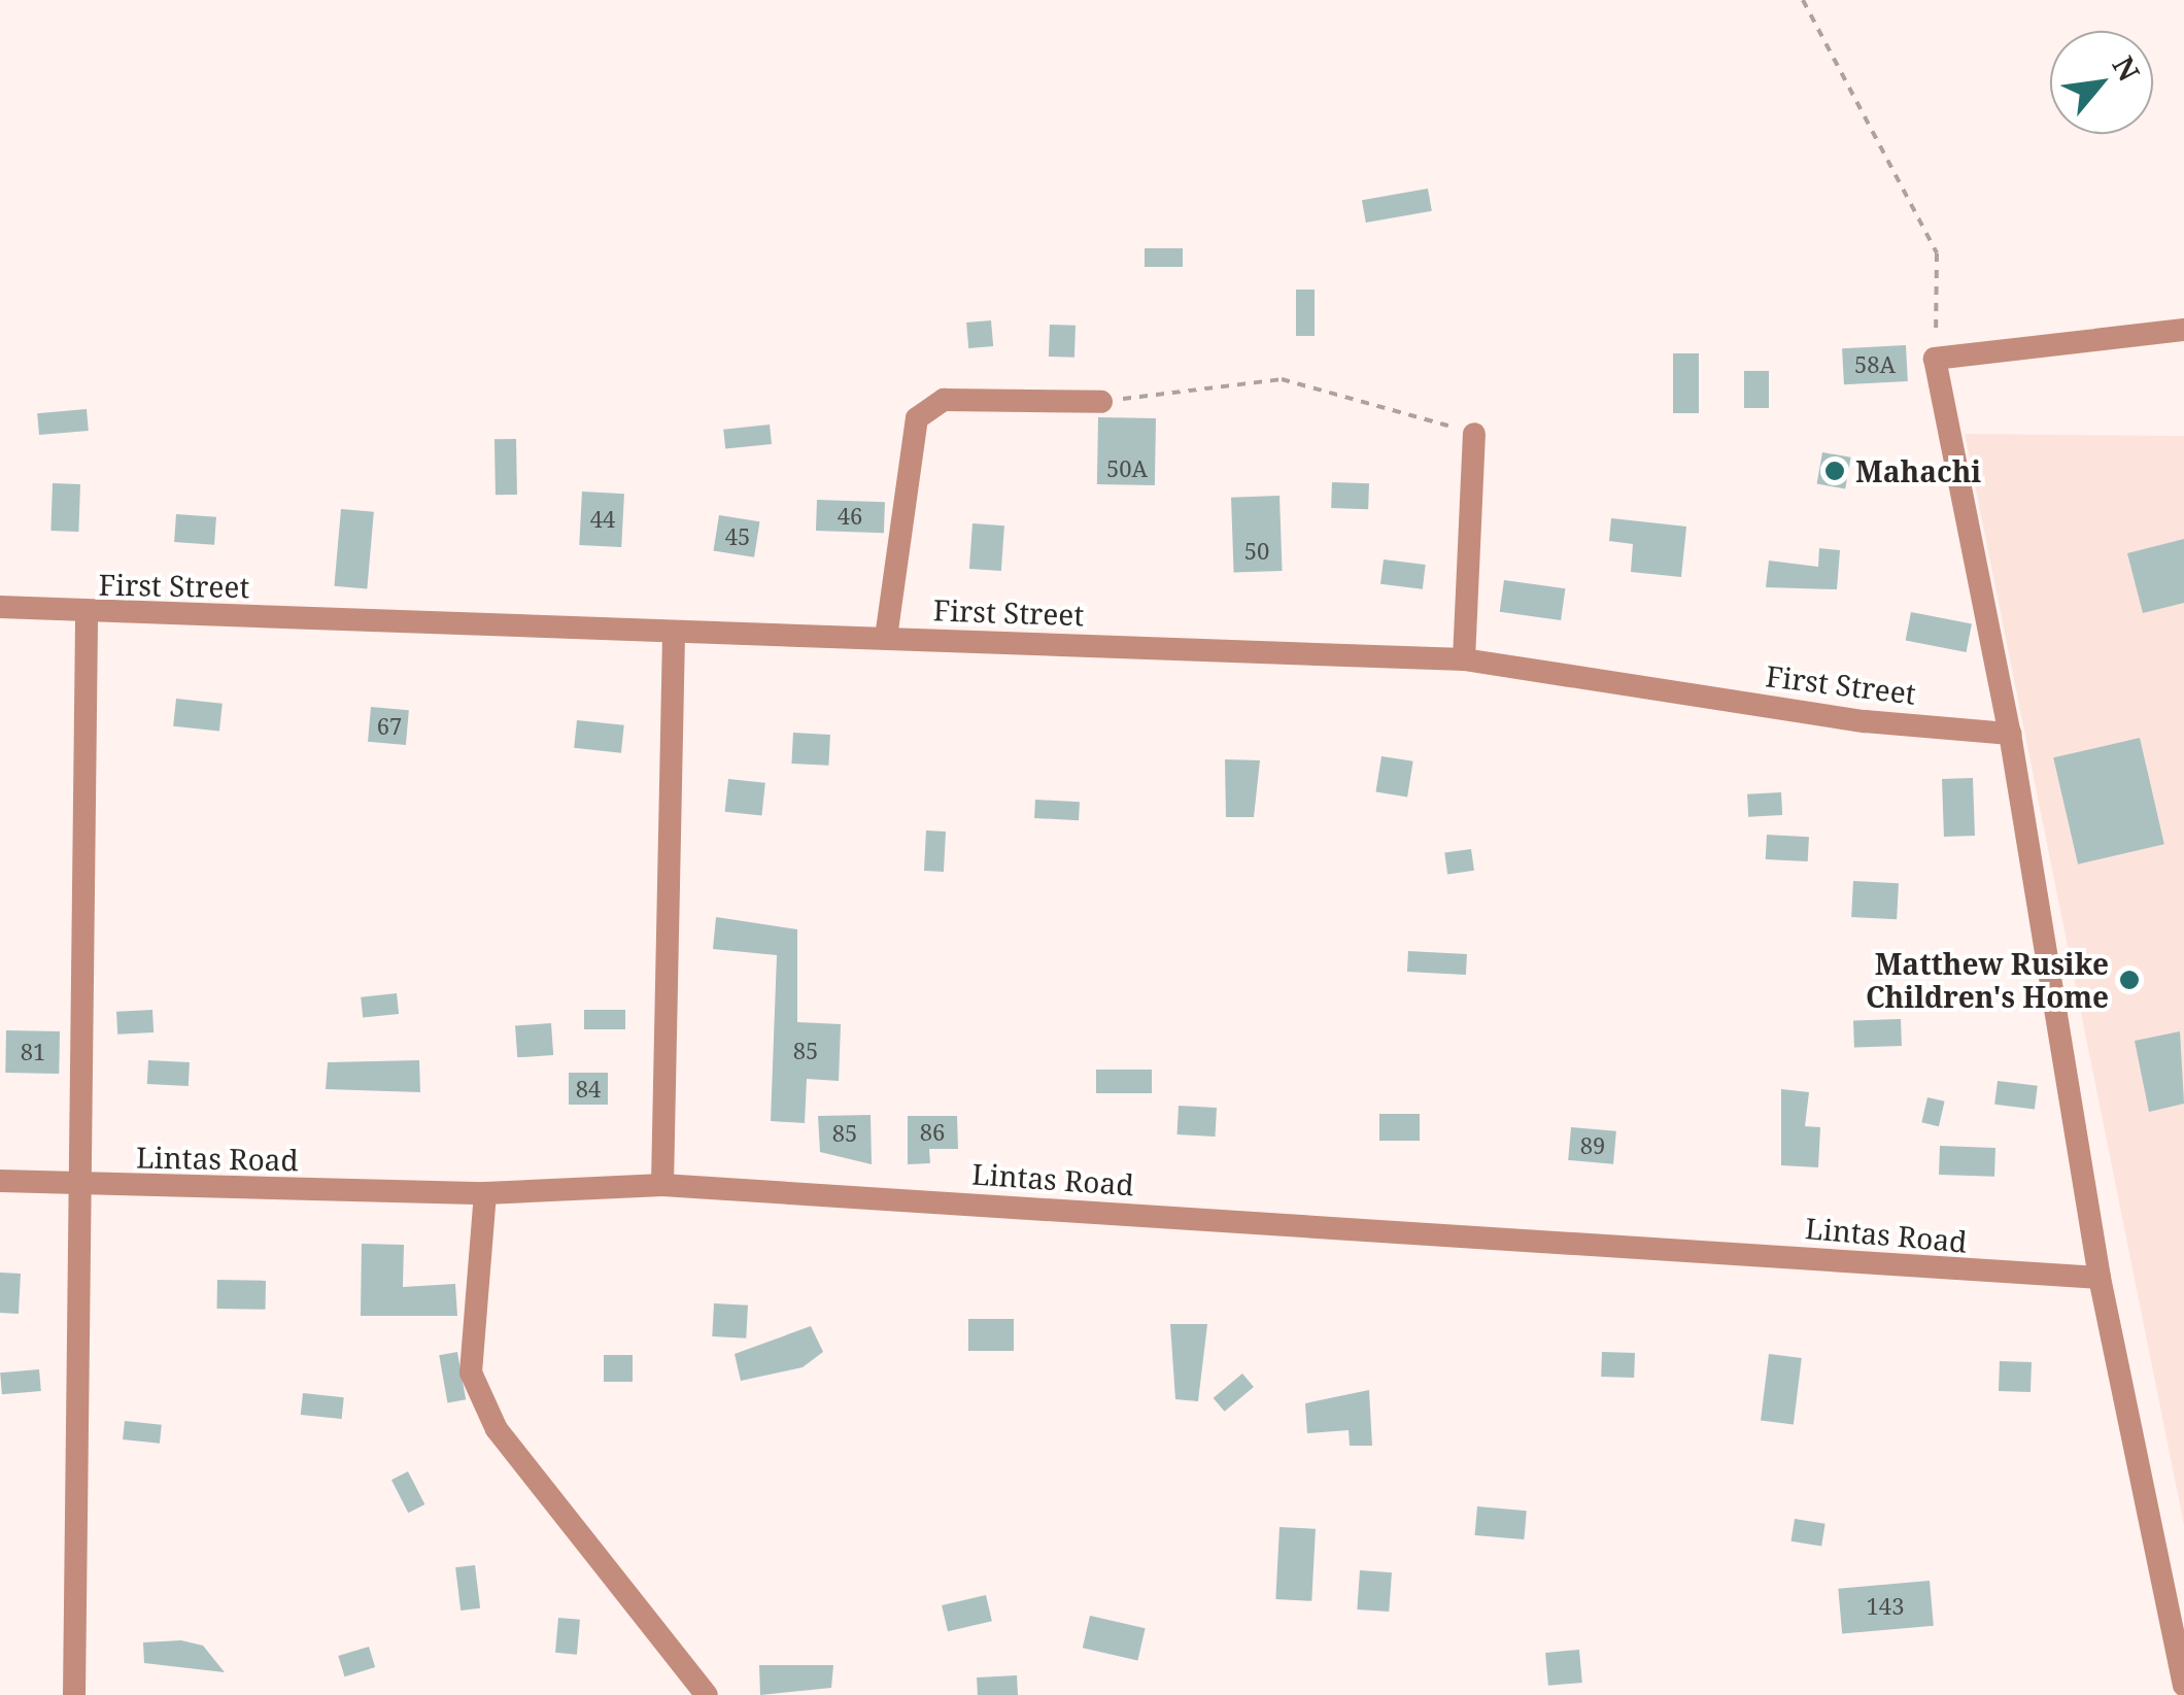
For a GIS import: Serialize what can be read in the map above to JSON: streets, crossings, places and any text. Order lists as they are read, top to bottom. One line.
{"streets":{"street":["First Street","Lintas Road"]},"places":["Mahachi","Matthew Rusike Children's Home"],"house_numbers":["58A","50A","46","44","45","50","67","85","81","84","86","85","89","143"],"north":"top right"}
